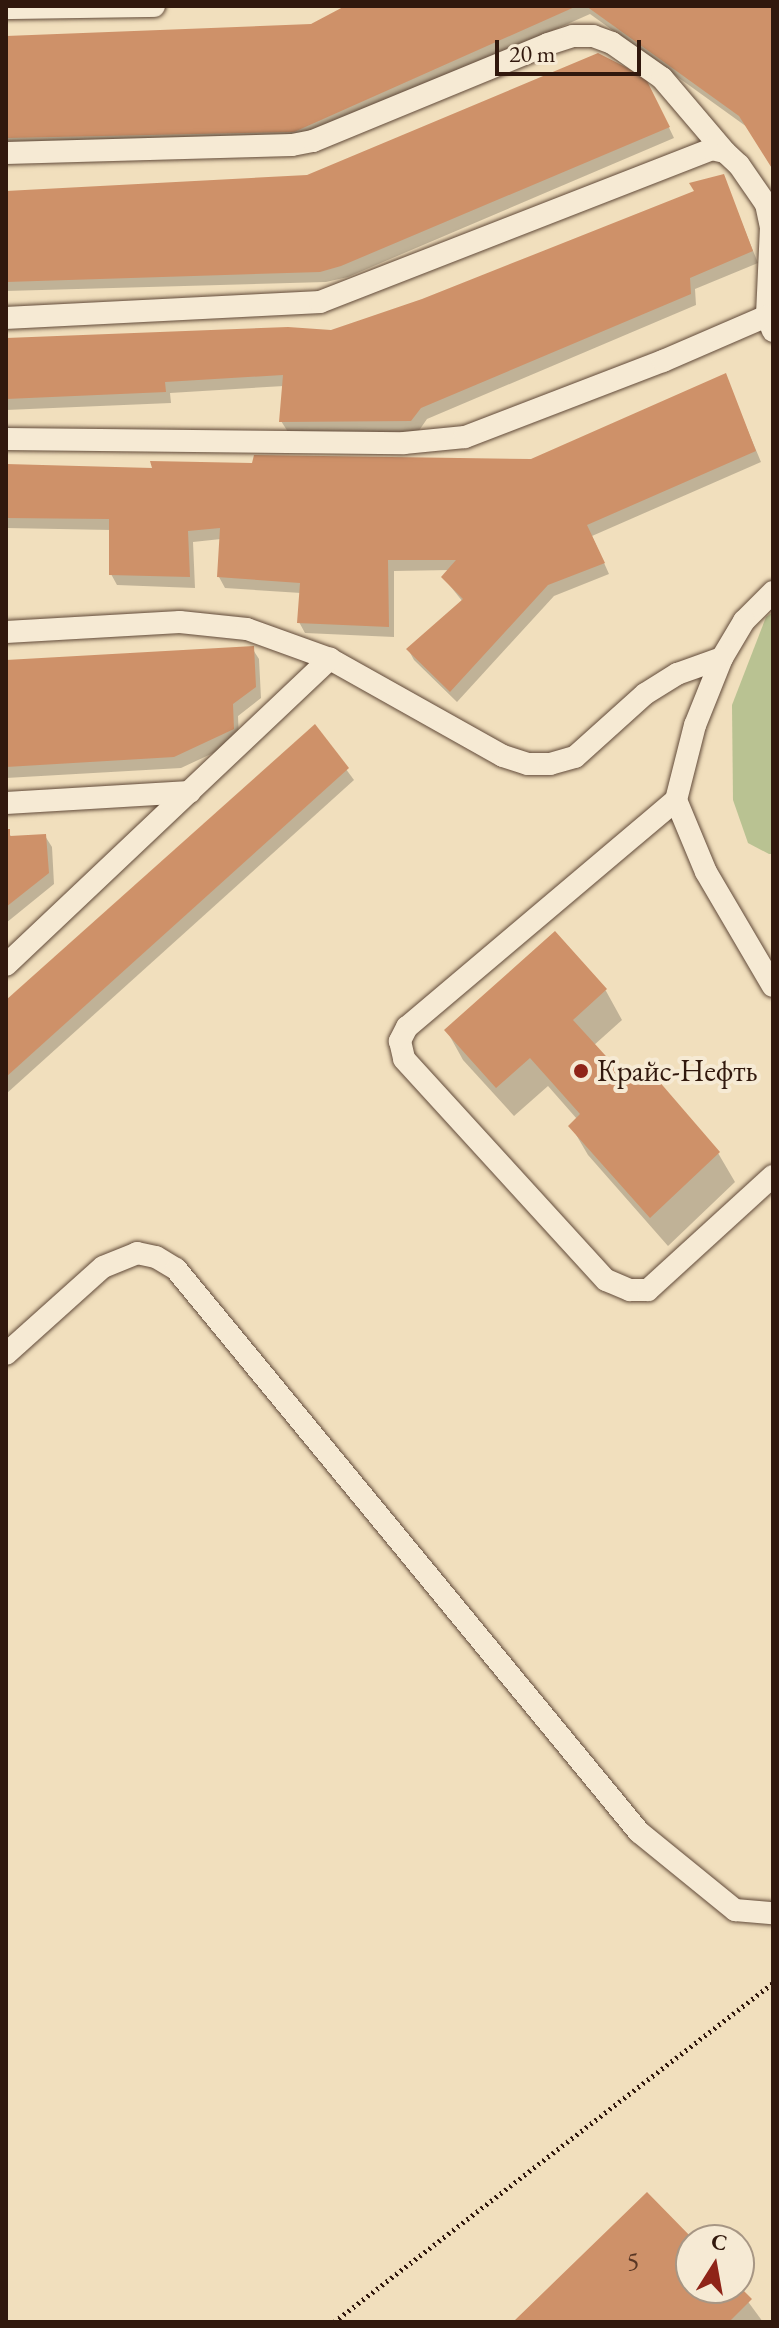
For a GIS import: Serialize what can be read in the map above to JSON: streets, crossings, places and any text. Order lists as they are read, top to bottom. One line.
{"places":["Крайс-Нефть"],"house_numbers":["5"],"scale_bar":"20 m","north":"top"}
